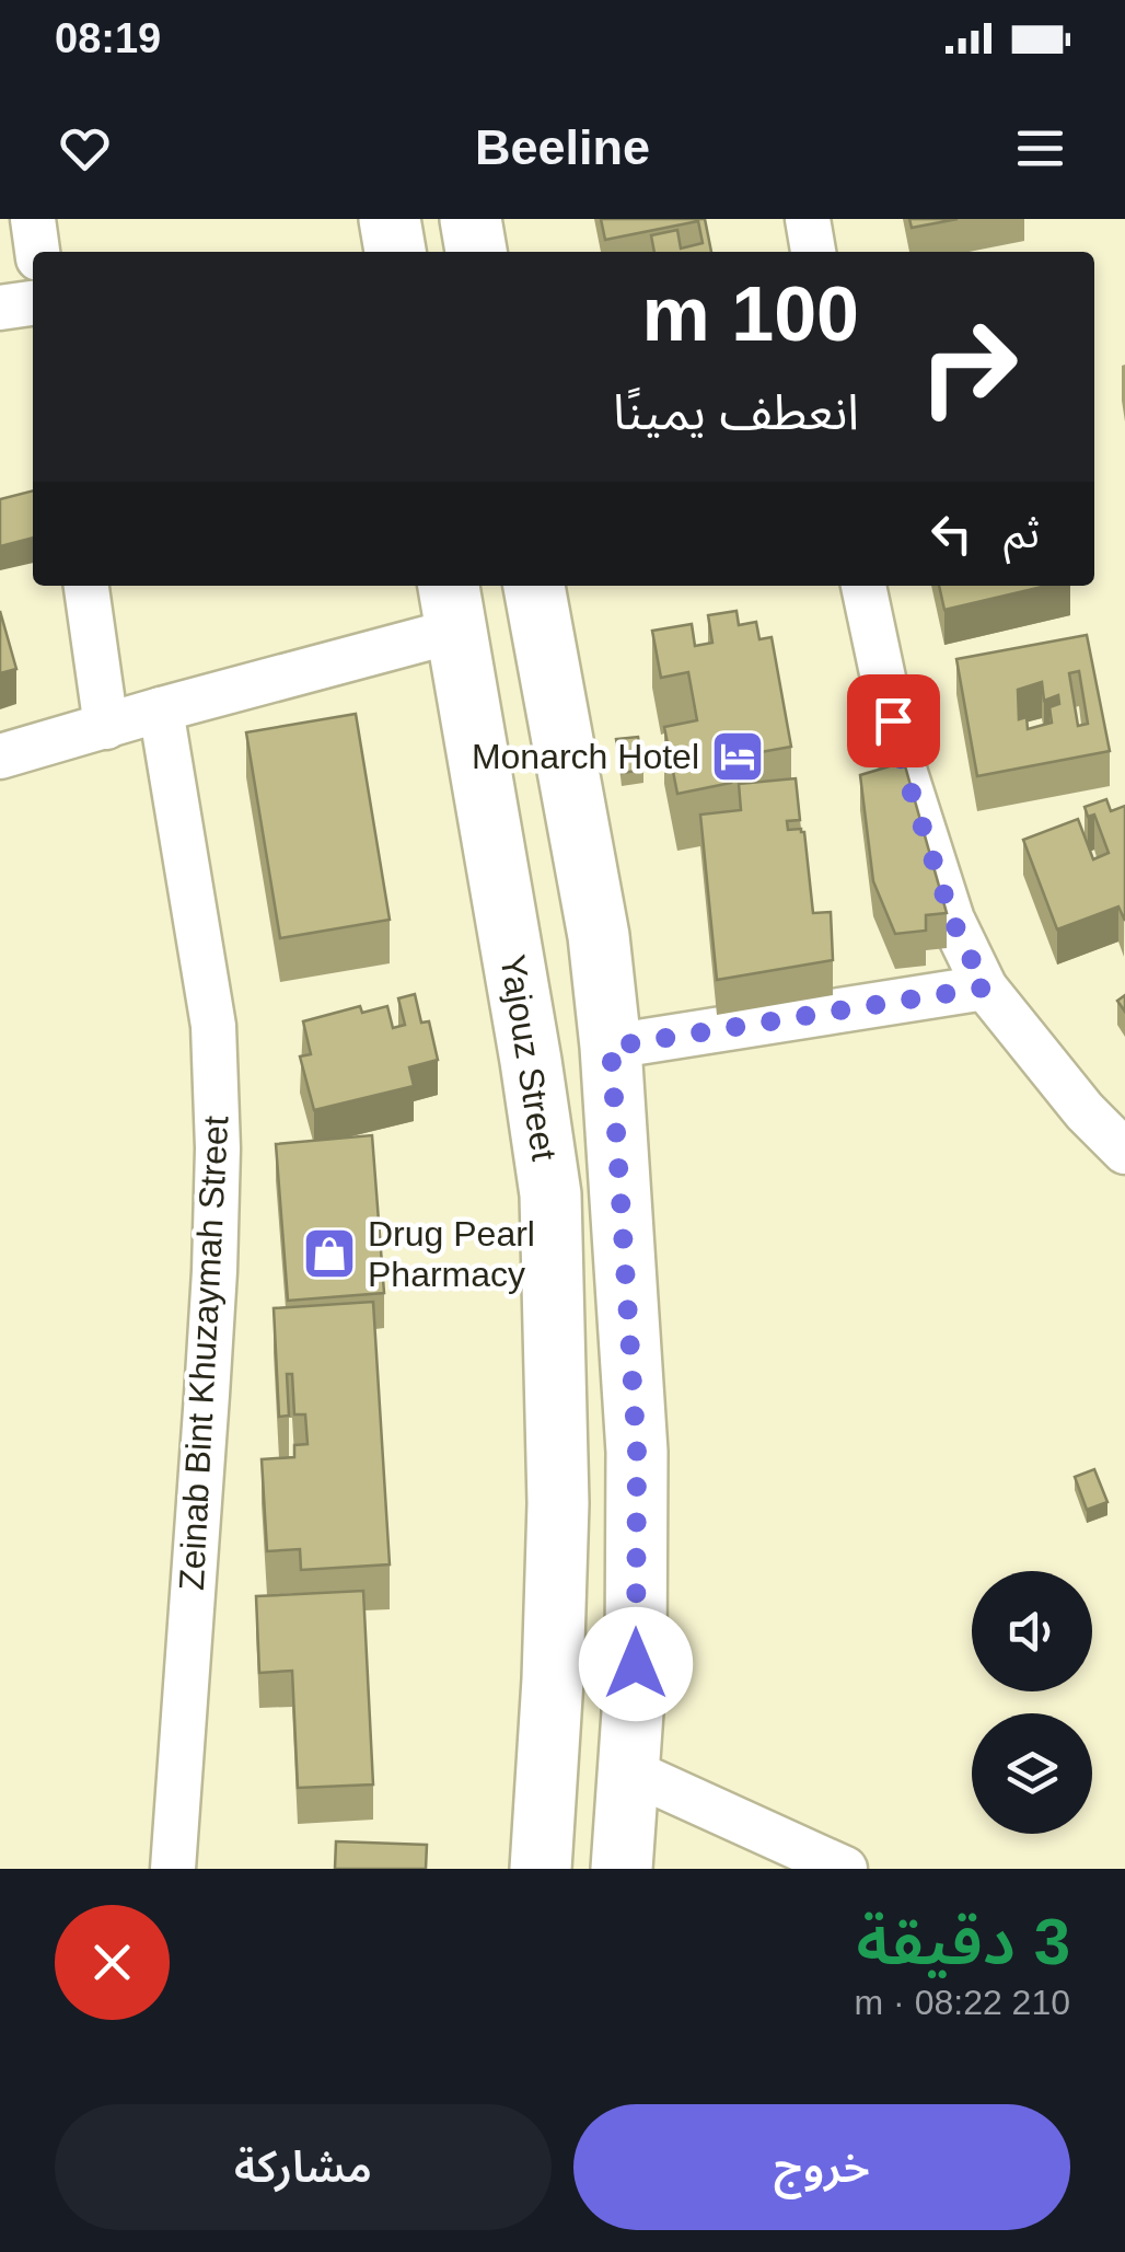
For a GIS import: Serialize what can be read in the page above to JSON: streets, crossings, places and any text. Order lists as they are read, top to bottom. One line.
{"streets":{"main road":["Yajouz Street"],"street":["Zeinab Bint Khuzaymah Street"]},"places":{"hotel":["Monarch Hotel"],"shop":["Drug Pearl Pharmacy"]},"page":{"status":"08:19","header":"Beeline","turn":["100 m","انعطف يمينًا"],"then":"ثم","heading":["3 دقيقة","210 m · 08:22"],"buttons":["خروج","مشاركة"]}}
